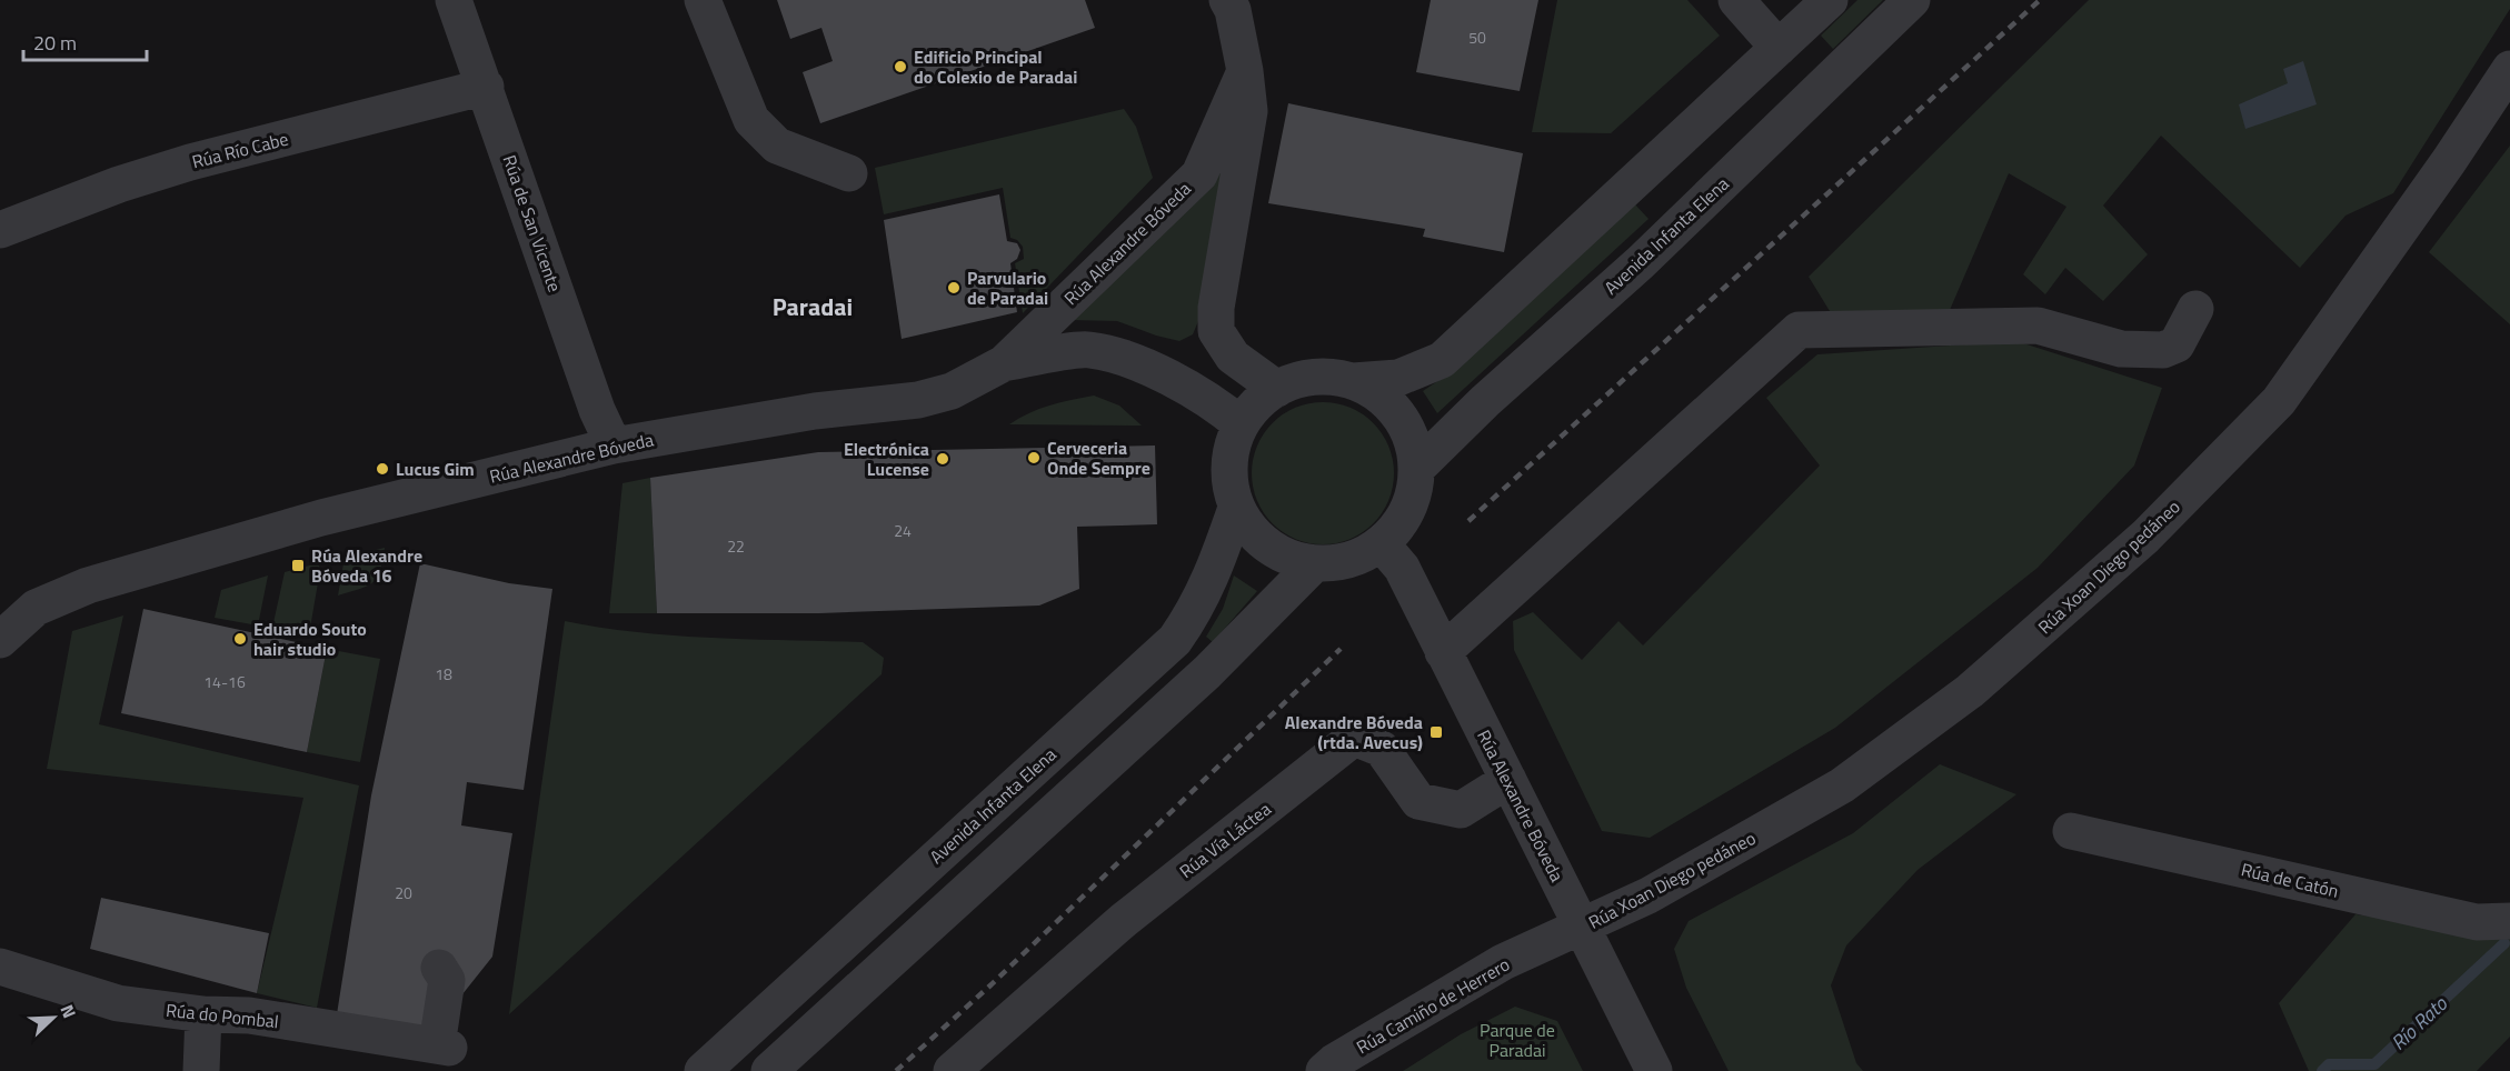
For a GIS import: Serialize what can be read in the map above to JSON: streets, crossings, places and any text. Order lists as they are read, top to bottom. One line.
{"streets":{"street":["Rúa Río Cabe","Rúa de San Vicente","Avenida Infanta Elena","Rúa Alexandre Bóveda","Rúa Xoan Diego pedáneo","Rúa Vía Láctea","Rúa de Catón","Rúa Camiño de Herrero","Rúa do Pombal"]},"crossings":[["Rúa Río Cabe","Rúa de San Vicente"],["Rúa de San Vicente","Rúa Alexandre Bóveda"],["Avenida Infanta Elena","Rúa Alexandre Bóveda"],["Rúa Alexandre Bóveda","Rúa Xoan Diego pedáneo"],["Rúa Alexandre Bóveda","Rúa Vía Láctea"],["Rúa Alexandre Bóveda","Rúa Camiño de Herrero"],["Rúa Xoan Diego pedáneo","Rúa Camiño de Herrero"]],"districts":["Paradai"],"water":["Río Rato"],"parks":["Parque de Paradai"],"places":{"other":["Edificio Principal do Colexio de Paradai","Parvulario de Paradai","Cerveceria Onde Sempre","Electrónica Lucense","Lucus Gim","Eduardo Souto hair studio"],"transit":["Rúa Alexandre Bóveda 16","Alexandre Bóveda (rtda. Avecus)"]},"house_numbers":["50","24","22","18","14-16","20"],"scale_bar":"20 m","north":"top right"}
